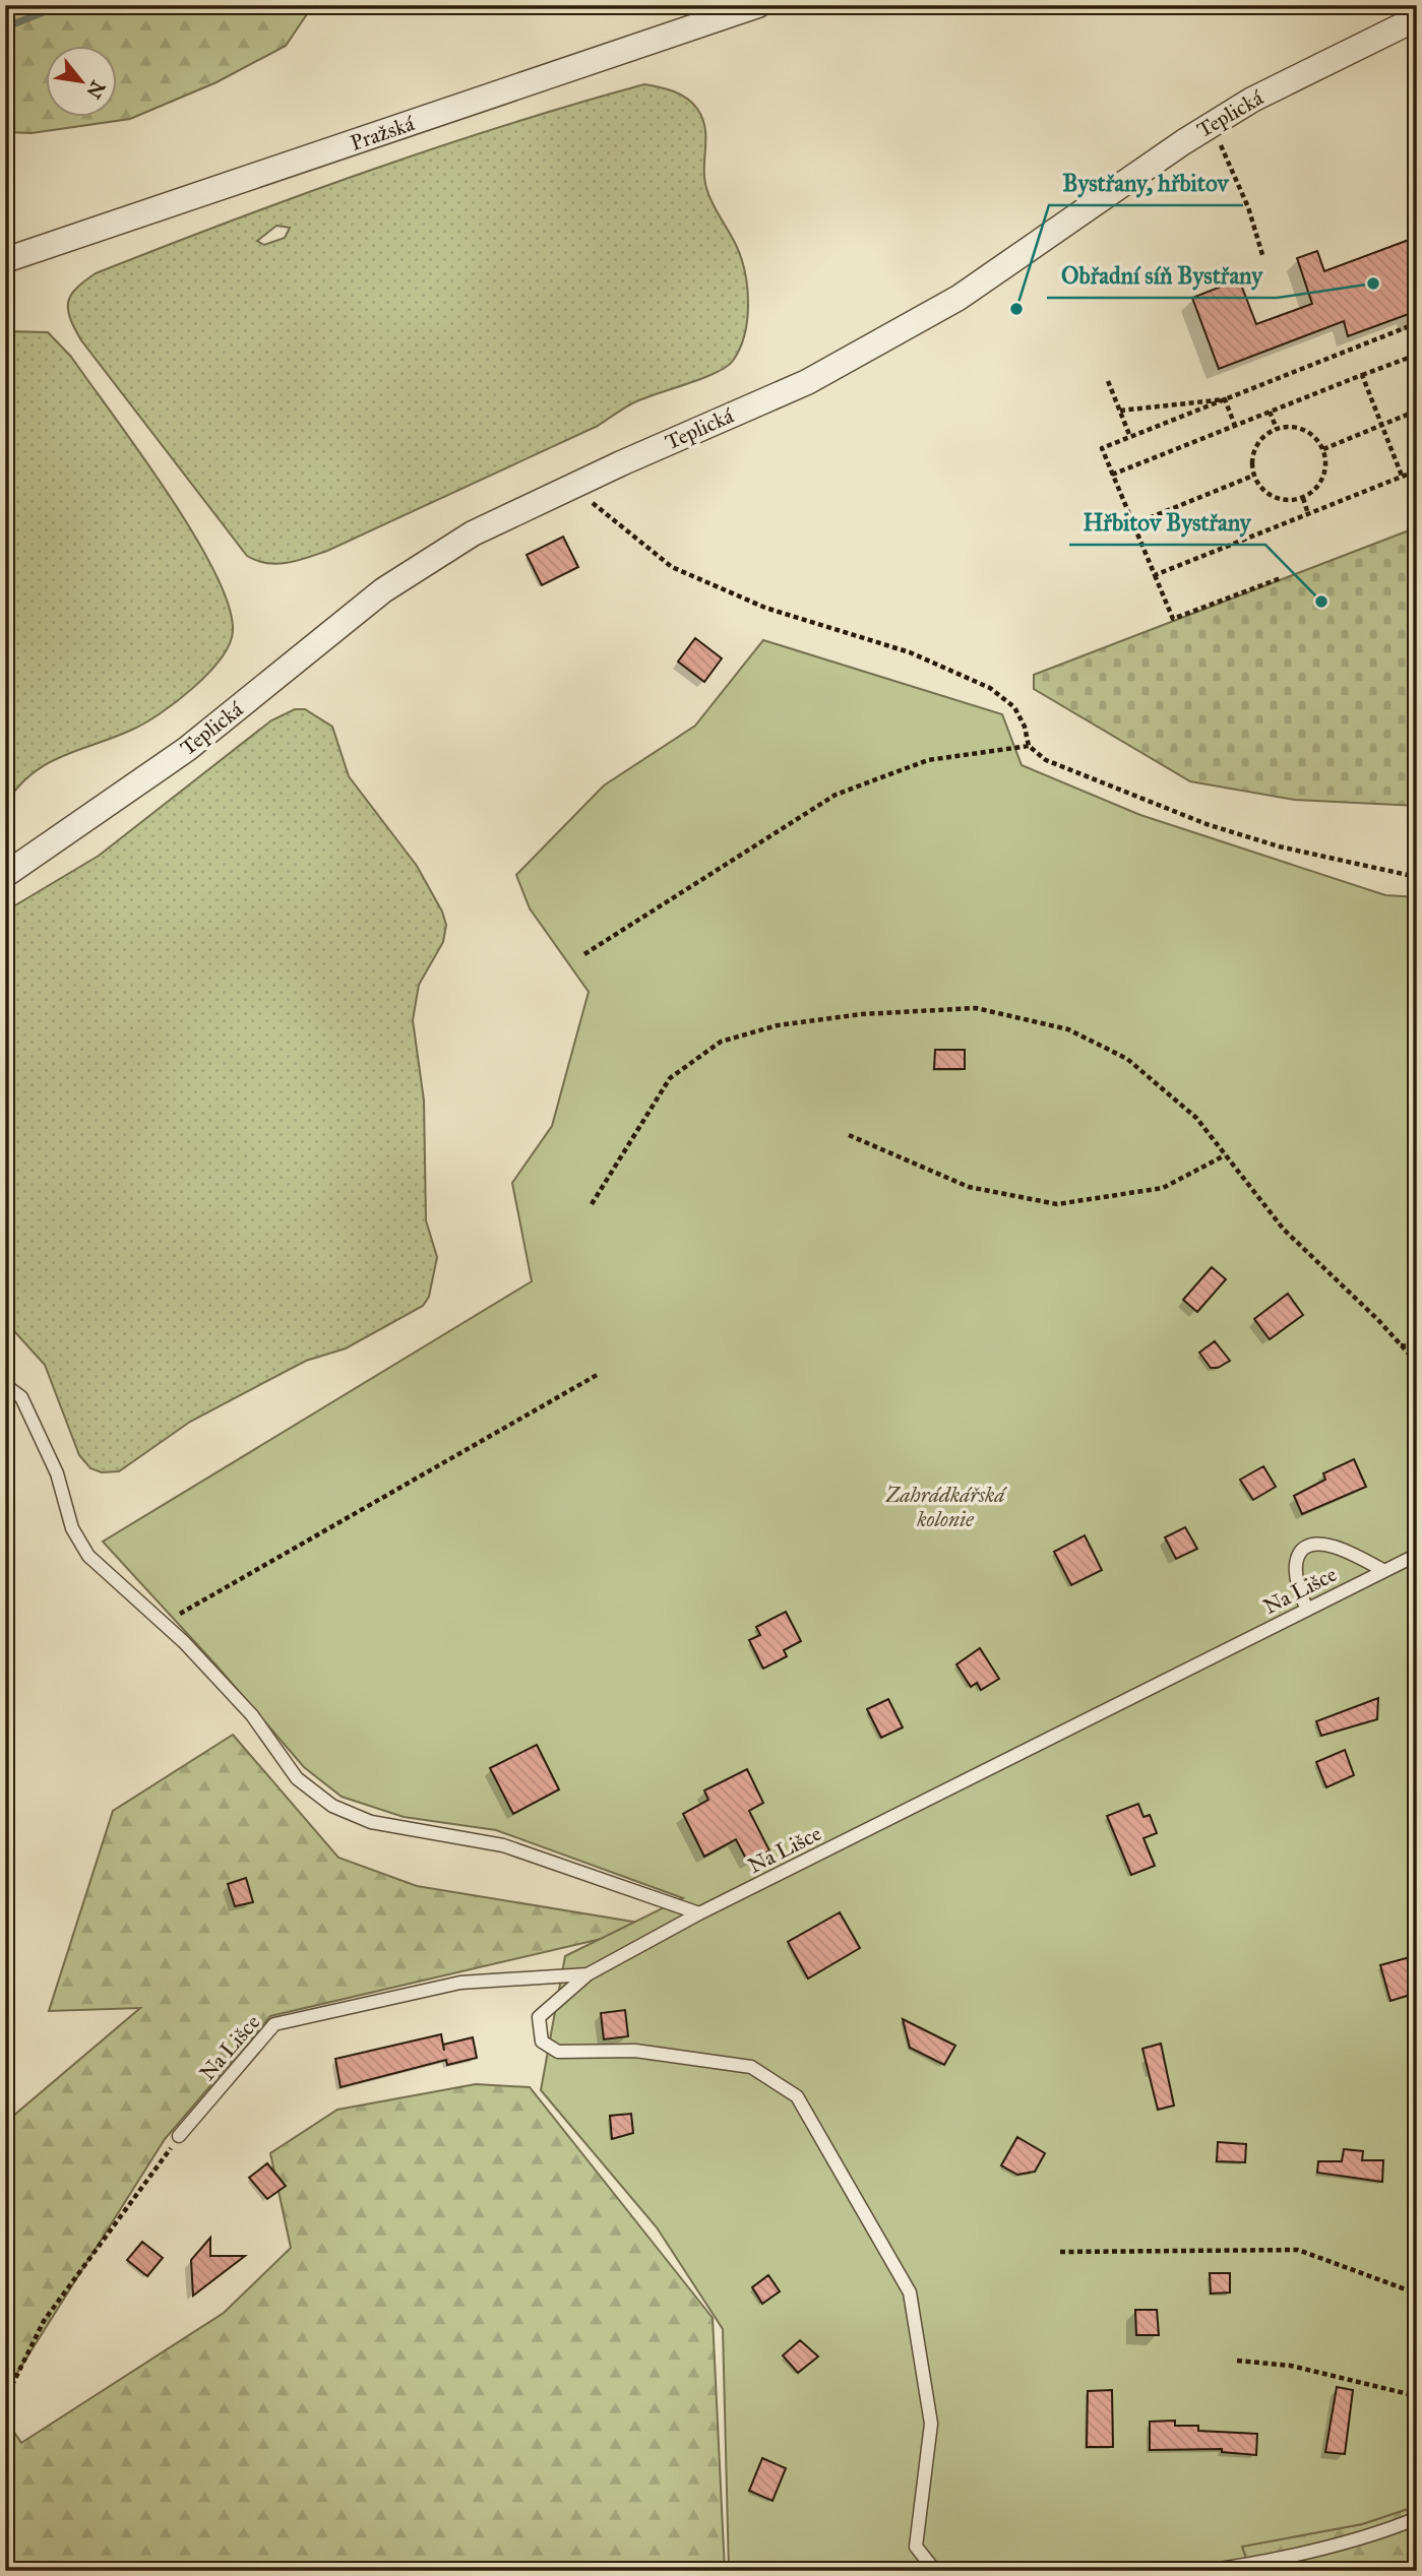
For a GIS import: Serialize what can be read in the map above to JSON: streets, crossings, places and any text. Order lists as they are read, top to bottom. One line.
{"streets":{"street":["Teplická","Pražská"],"lane":["Na Lišce"]},"parks":["Zahrádkářská kolonie"],"places":["Obřadní síň Bystřany","Bystřany, hřbitov","Hřbitov Bystřany"],"north":"bottom right"}
